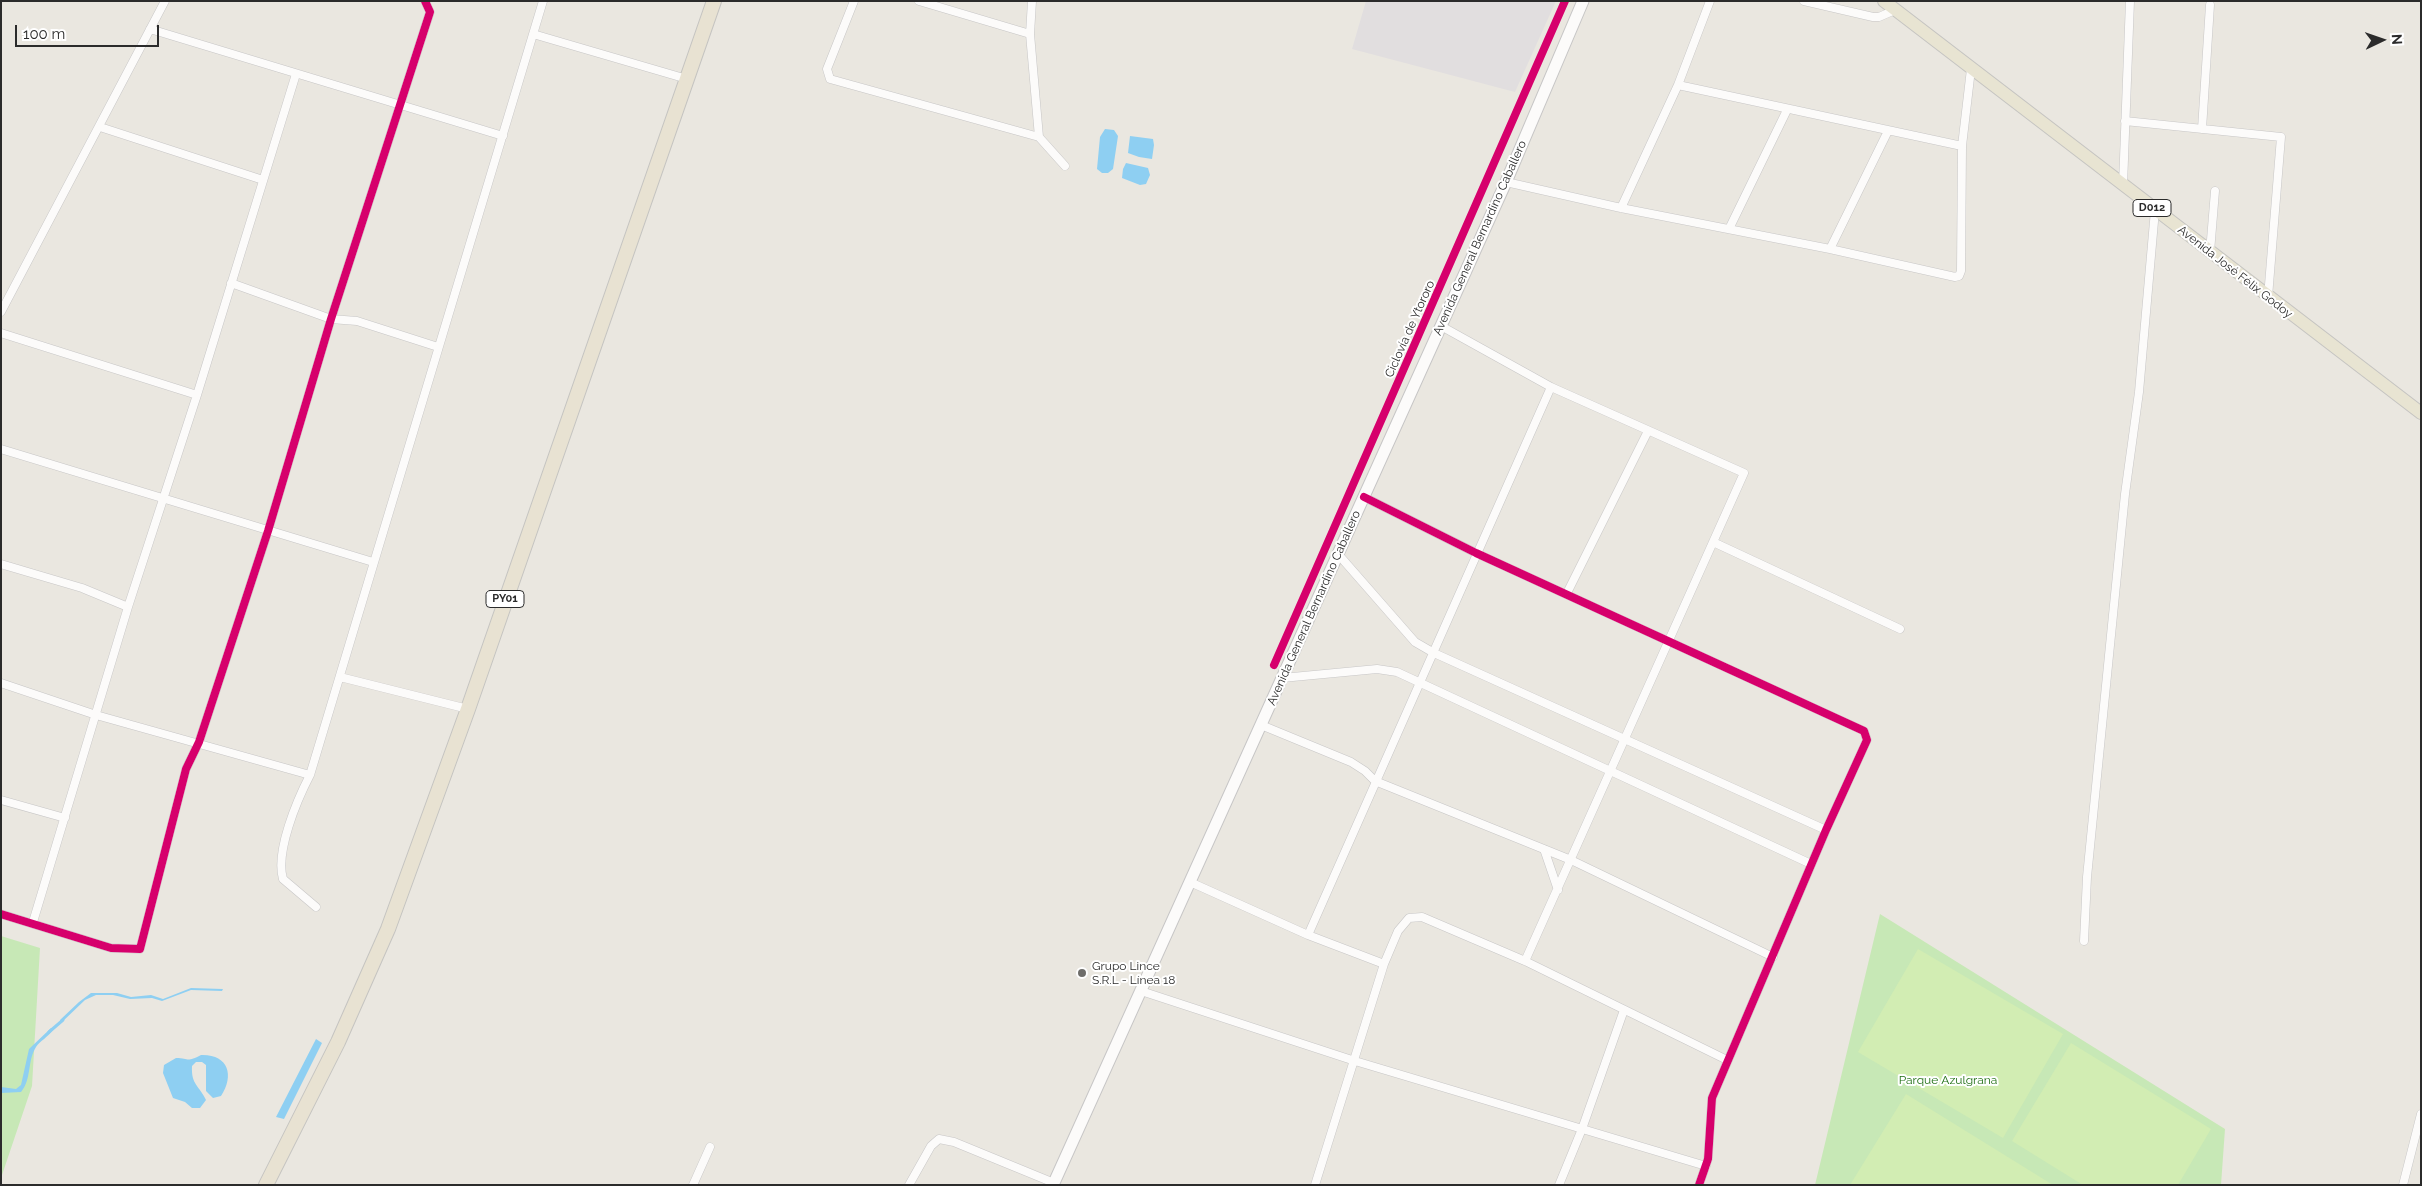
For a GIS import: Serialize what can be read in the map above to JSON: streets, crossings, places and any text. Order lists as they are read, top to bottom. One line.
{"streets":{"highway":["PY01"],"main road":["D012","Avenida General Bernardino Caballero","Avenida José Félix Godoy"],"cycle path":["Ciclovía de Ytororo"]},"parks":["Parque Azulgrana"],"places":["Grupo Lince S.R.L - Línea 18"],"scale_bar":"100 m","north":"right"}
